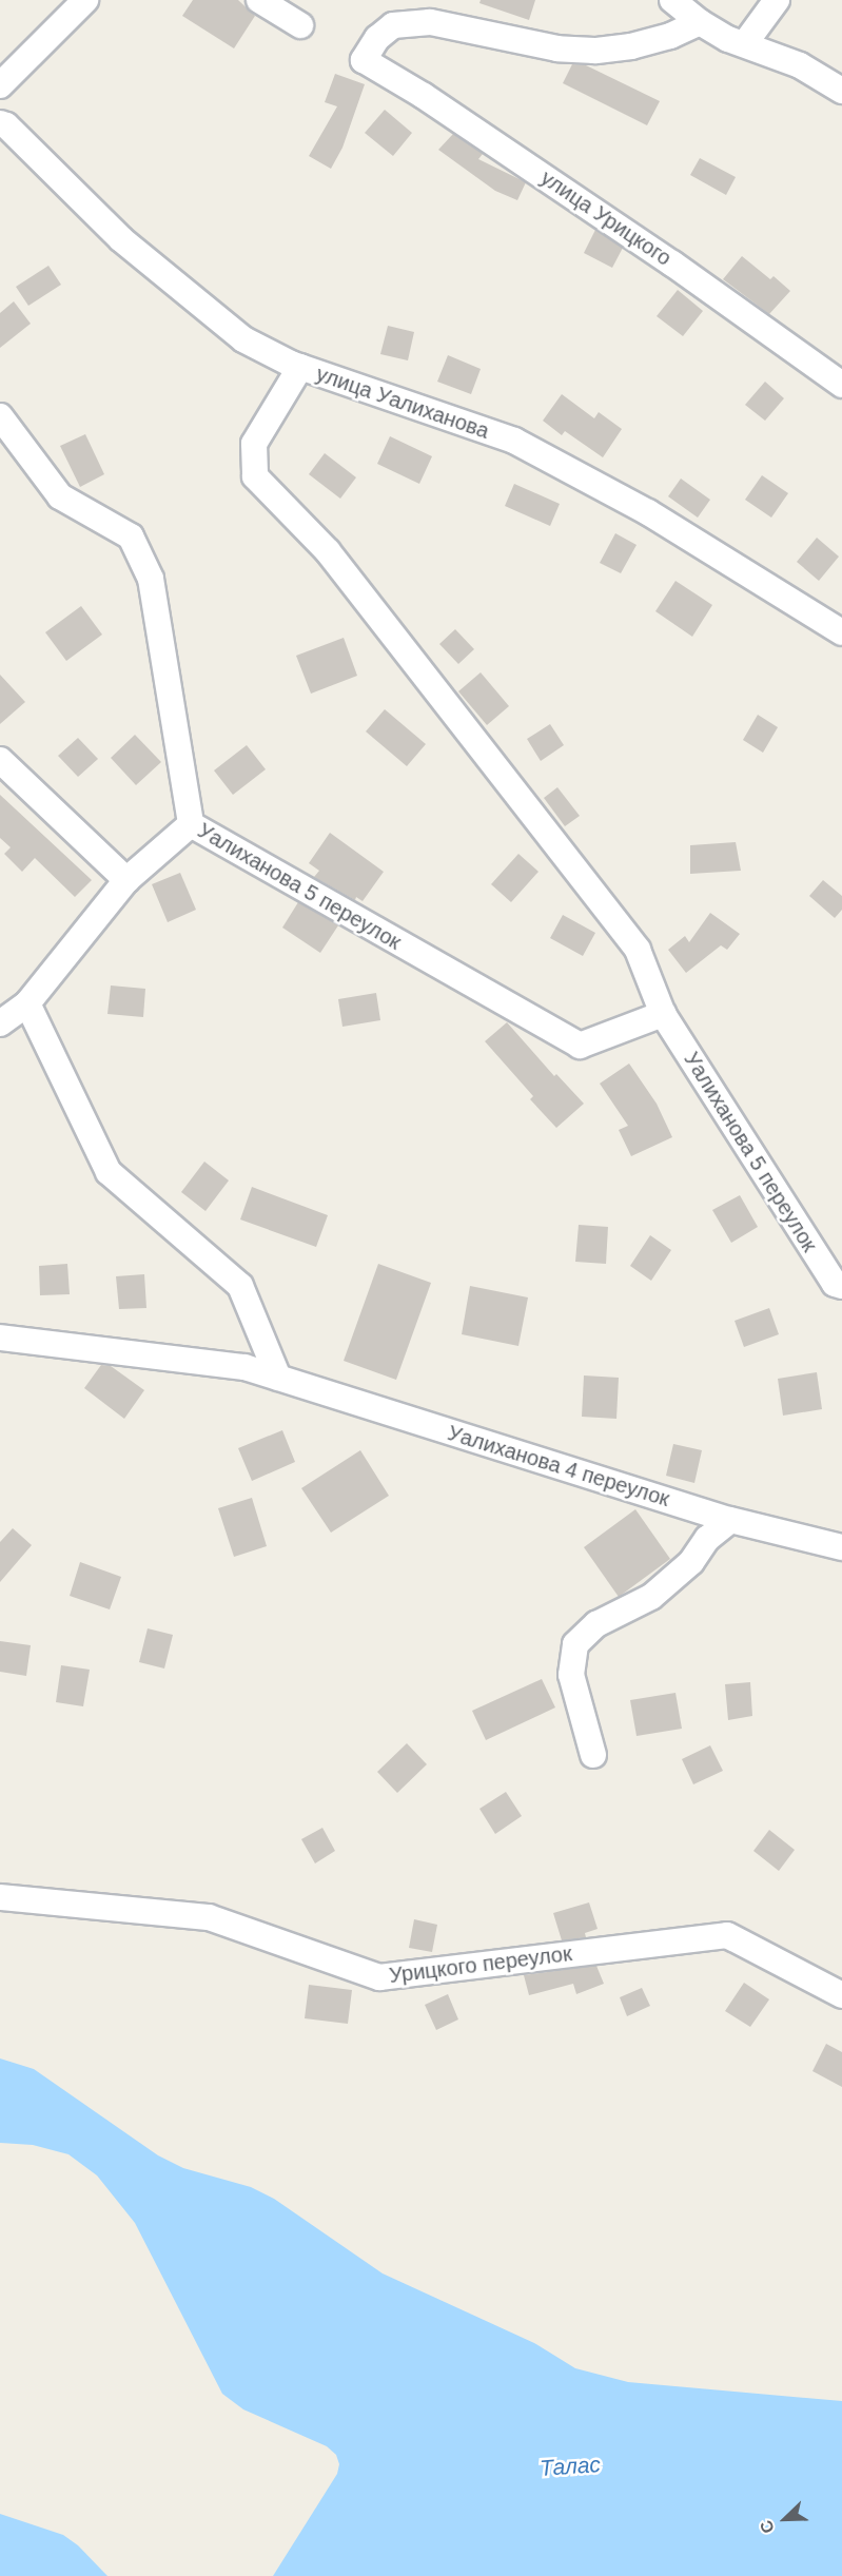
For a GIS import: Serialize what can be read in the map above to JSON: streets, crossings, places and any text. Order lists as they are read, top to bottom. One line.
{"streets":{"street":["улица Урицкого","улица Уалиханова","Уалиханова 5 переулок","Уалиханова 4 переулок","Урицкого переулок"]},"crossings":[["улица Уалиханова","Уалиханова 5 переулок"]],"water":["Талас"],"north":"bottom left"}
